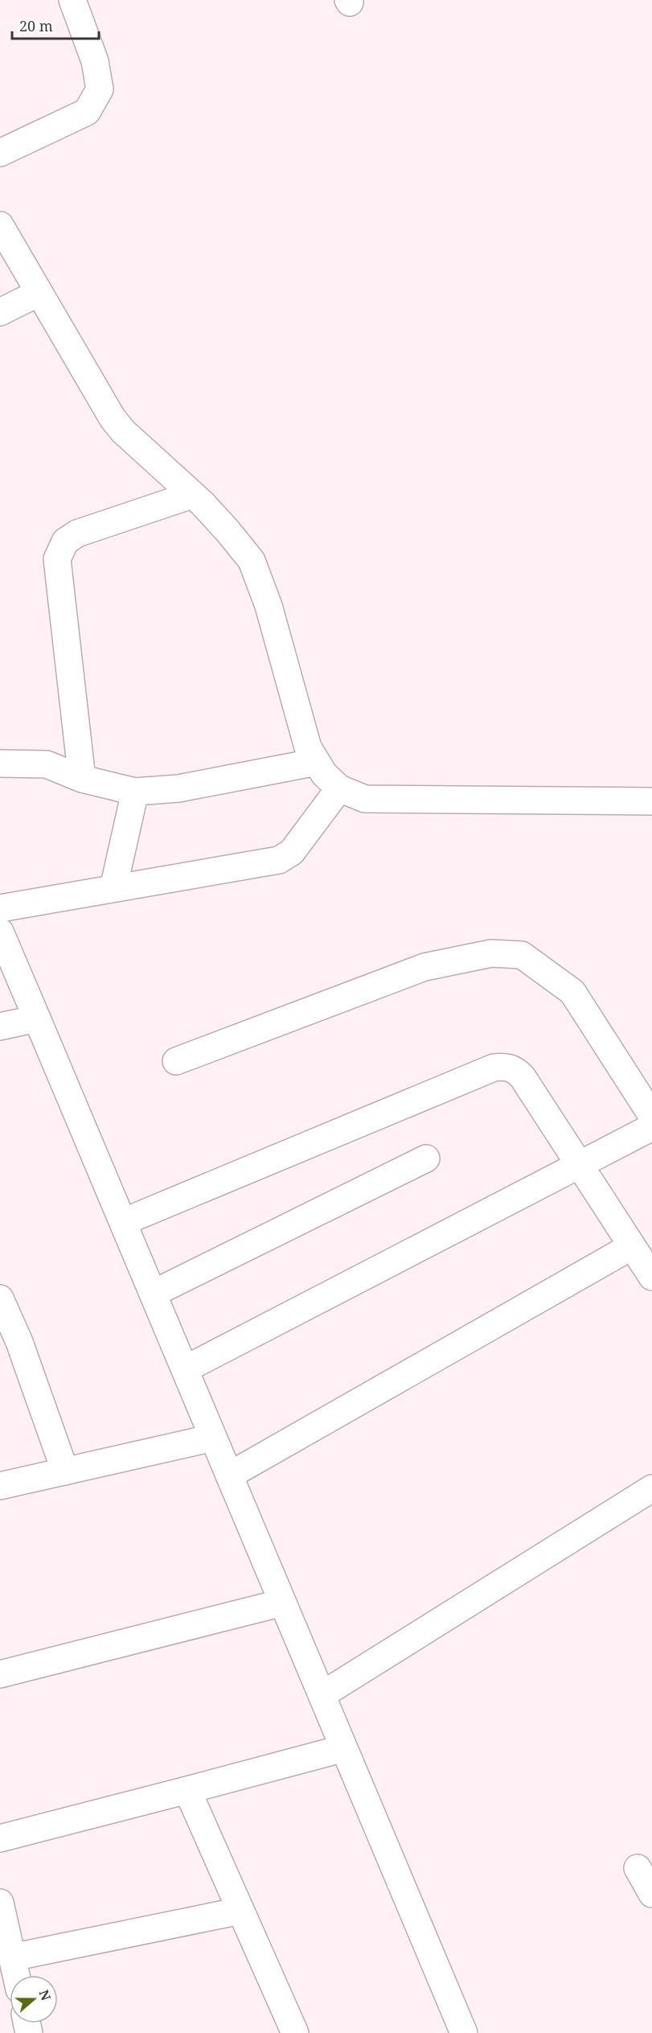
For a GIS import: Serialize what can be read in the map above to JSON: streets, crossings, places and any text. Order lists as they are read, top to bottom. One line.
{"scale_bar":"20 m","north":"right"}
